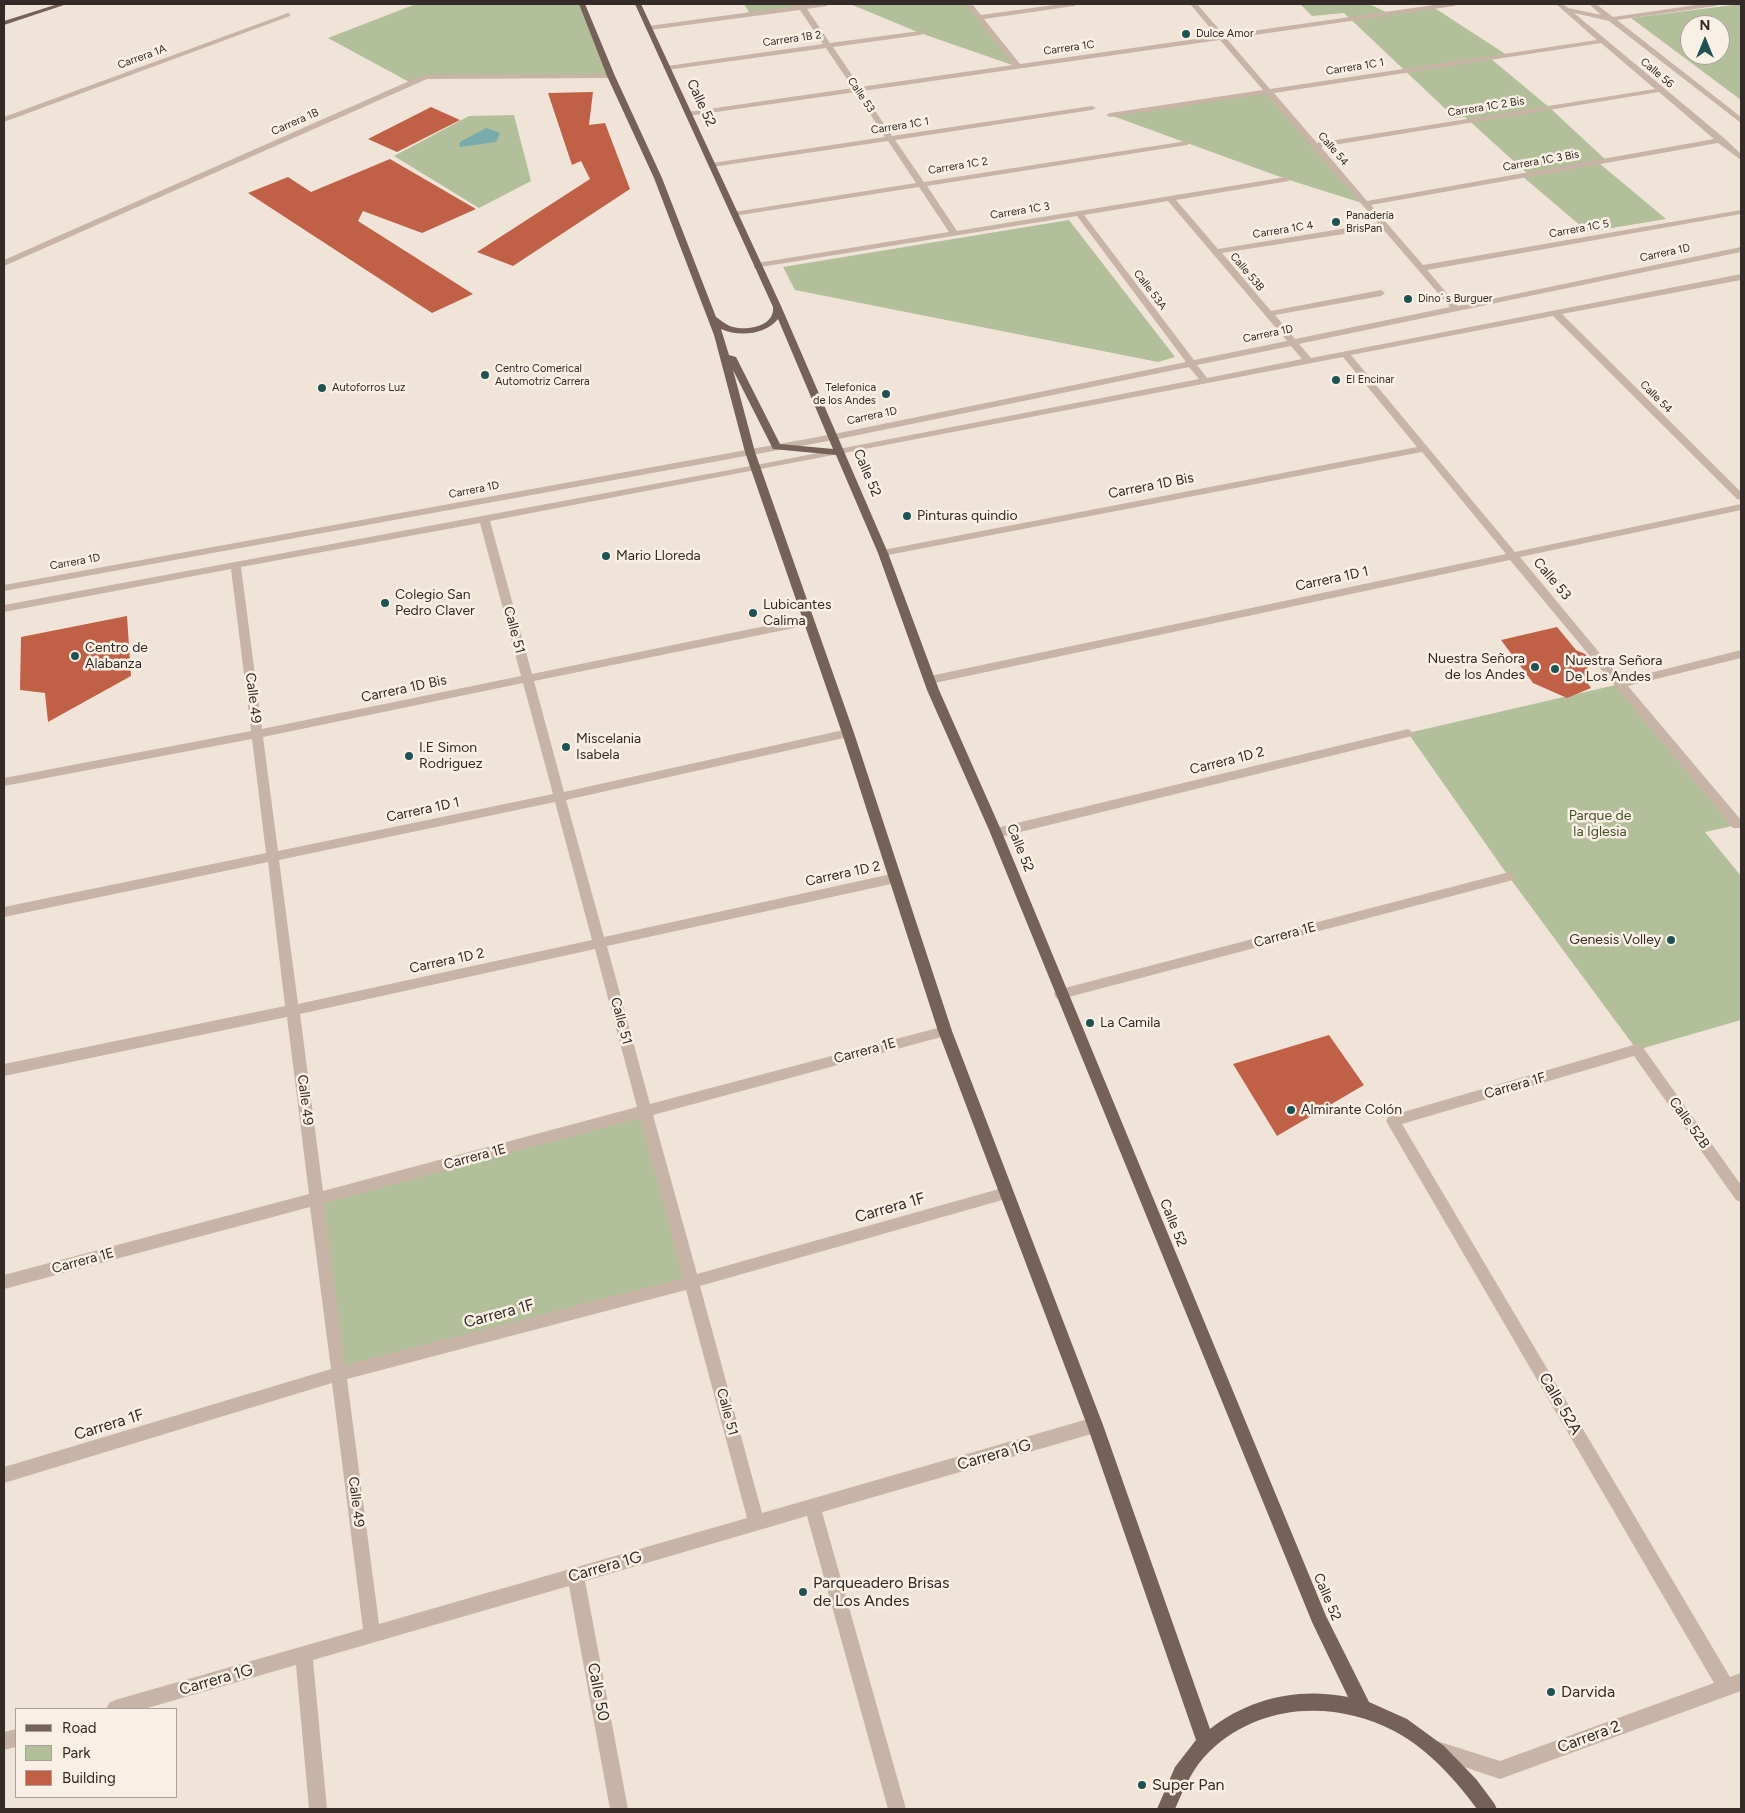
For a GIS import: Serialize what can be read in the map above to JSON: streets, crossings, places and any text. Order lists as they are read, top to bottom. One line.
{"streets":{"main road":["Calle 52"],"street":["Carrera 1B 2","Carrera 1C","Carrera 1A","Carrera 1C 1","Calle 56","Calle 53","Carrera 1C 2 Bis","Carrera 1B","Calle 54","Carrera 1C 3 Bis","Carrera 1C 2","Carrera 1C 3","Carrera 1C 5","Carrera 1C 4","Carrera 1D","Calle 53B","Calle 53A","Carrera 1D Bis","Carrera 1D 1","Calle 51","Calle 49","Carrera 1D 2","Carrera 1E","Carrera 1F","Calle 52B","Calle 52A","Carrera 1G","Calle 50","Carrera 2"]},"crossings":[["Carrera 1B 2","Calle 53"],["Carrera 1B 2","Calle 52"],["Carrera 1C","Calle 53"],["Carrera 1C","Calle 52"],["Carrera 1C","Calle 54"],["Carrera 1C 1","Calle 56"],["Carrera 1C 1","Calle 53"],["Carrera 1C 1","Calle 52"],["Carrera 1C 1","Calle 54"],["Calle 56","Carrera 1C 2 Bis"],["Calle 56","Carrera 1C 3 Bis"],["Calle 53","Carrera 1C 2"],["Calle 53","Carrera 1C 3"],["Calle 53","Carrera 1D Bis"],["Calle 53","Carrera 1D 1"],["Calle 52","Carrera 1C 2"],["Calle 52","Carrera 1C 3"],["Calle 52","Carrera 1D"],["Calle 52","Carrera 1D Bis"],["Calle 52","Carrera 1D 1"],["Calle 52","Carrera 1D 2"],["Calle 52","Carrera 1E"],["Carrera 1C 2 Bis","Calle 54"],["Calle 54","Carrera 1C 3 Bis"],["Calle 54","Carrera 1C 5"],["Calle 54","Carrera 1C 4"],["Calle 54","Carrera 1D"],["Carrera 1C 3","Calle 53B"],["Carrera 1C 3","Calle 53A"],["Carrera 1C 4","Calle 53B"],["Carrera 1D","Calle 53B"],["Carrera 1D","Calle 53A"],["Carrera 1D Bis","Calle 51"],["Carrera 1D Bis","Calle 49"],["Carrera 1D 1","Calle 51"],["Carrera 1D 1","Calle 49"],["Calle 51","Carrera 1D 2"],["Calle 51","Carrera 1E"],["Calle 51","Carrera 1F"],["Calle 51","Carrera 1G"],["Calle 49","Carrera 1D 2"],["Calle 49","Carrera 1E"],["Calle 49","Carrera 1F"],["Calle 49","Carrera 1G"],["Carrera 1F","Calle 52B"],["Carrera 1F","Calle 52A"],["Calle 52A","Carrera 2"],["Carrera 1G","Calle 50"]],"parks":["Parque de la Iglesia"],"places":["Dulce Amor","Panadería BrisPan","Dino´ s Burguer","Centro Comerical Automotriz Carrera","El Encinar","Autoforros Luz","Telefonica de los Andes","Pinturas quindio","Mario Lloreda","Colegio San Pedro Claver","Lubicantes Calima","Centro de Alabanza","Nuestra Señora de los Andes","Nuestra Señora De Los Andes","Miscelania Isabela","I.E Simon Rodriguez","Genesis Volley","La Camila","Almirante Colón","Parqueadero Brisas de Los Andes","Darvida","Super Pan"],"legend":["Road","Park","Building"],"north":"top"}
